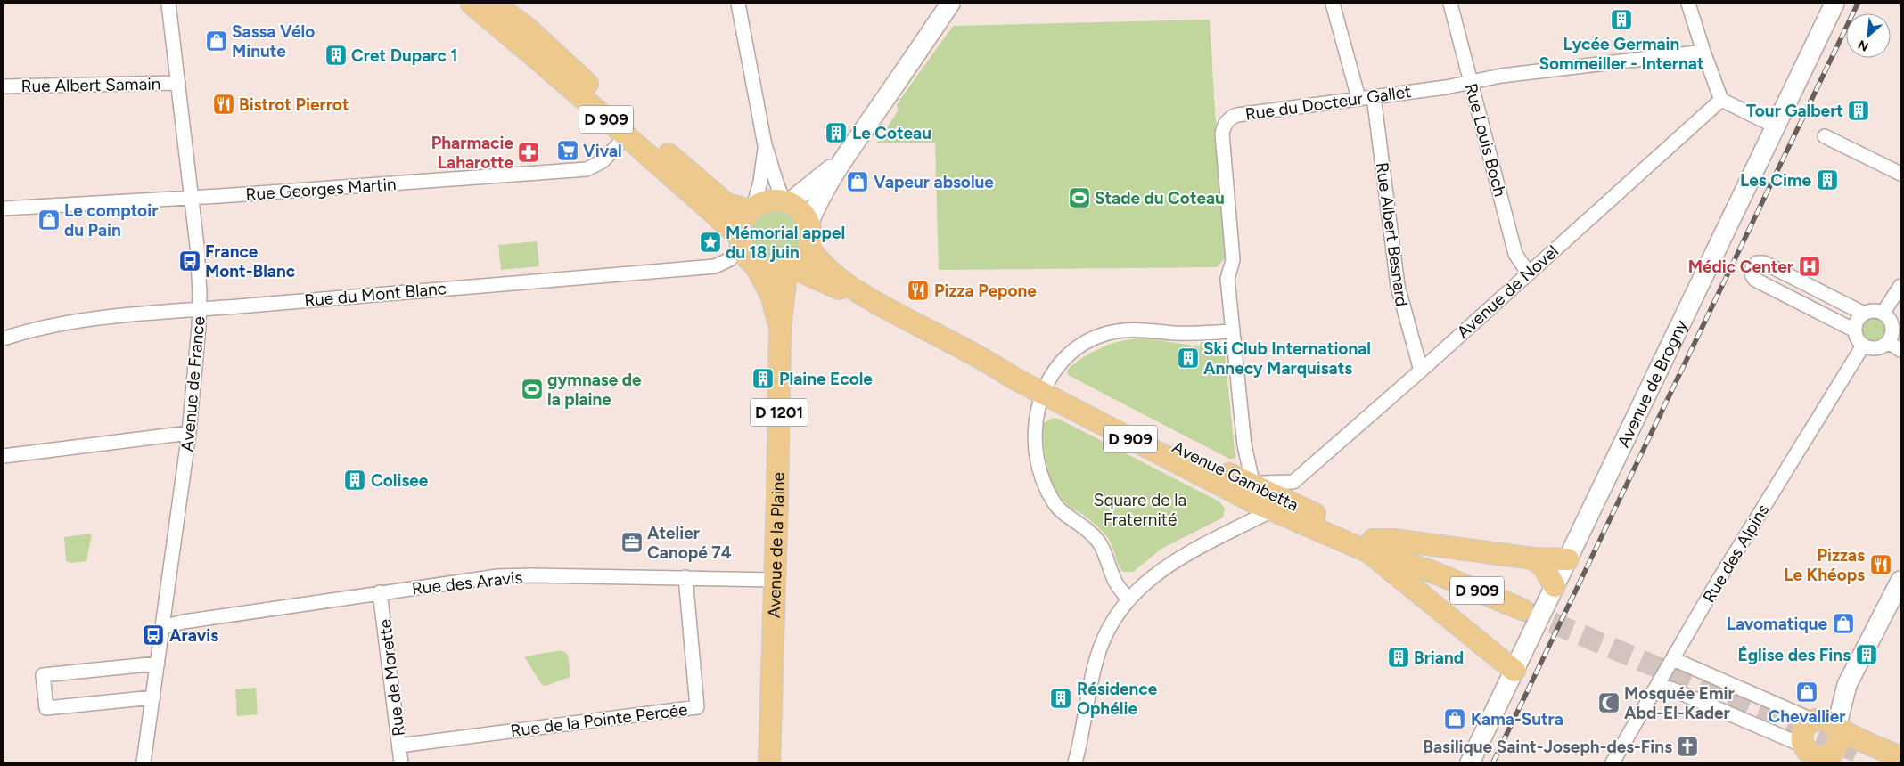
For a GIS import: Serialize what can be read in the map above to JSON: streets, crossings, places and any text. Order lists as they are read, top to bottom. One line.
{"streets":{"main road":["D 909","Avenue de Brogny","D 1201","Avenue Gambetta","Avenue de la Plaine"],"street":["Rue Albert Samain","Rue du Docteur Gallet","Rue Louis Boch","Rue Georges Martin","Rue Albert Besnard","Avenue de Novel","Rue du Mont Blanc","Avenue de France","Rue des Alpins","Rue des Aravis","Rue de Morette","Rue de la Pointe Percée"]},"crossings":[["Rue Albert Samain","Avenue de France"],["Rue du Docteur Gallet","Rue Louis Boch"],["Rue du Docteur Gallet","Rue Albert Besnard"],["Rue du Docteur Gallet","Avenue Gambetta"],["D 909","Rue Georges Martin"],["D 909","Rue du Mont Blanc"],["D 909","Avenue Gambetta"],["D 909","Avenue de la Plaine"],["Rue Louis Boch","Avenue de Novel"],["Rue Georges Martin","Avenue de France"],["Rue Albert Besnard","Avenue de Novel"],["Rue du Mont Blanc","Avenue de France"],["Rue du Mont Blanc","Avenue Gambetta"],["Rue du Mont Blanc","Avenue de la Plaine"],["Avenue de France","Rue des Aravis"],["Avenue Gambetta","Avenue de la Plaine"],["Avenue de la Plaine","Rue des Aravis"],["Rue des Aravis","Rue de Morette"],["Rue des Aravis","Rue de la Pointe Percée"],["Rue de Morette","Rue de la Pointe Percée"]],"parks":["Square de la Fraternité"],"places":{"building":["Lycée Germain Sommeiller - Internat","Cret Duparc 1","Tour Galbert","Le Coteau","Les Cime","Ski Club International Annecy Marquisats","Plaine Ecole","Colisee","Église des Fins","Briand","Résidence Ophélie"],"shop":["Sassa Vélo Minute","Vapeur absolue","Le comptoir du Pain","Lavomatique","Chevallier","Kama-Sutra"],"restaurant":["Bistrot Pierrot","Pizza Pepone","Pizzas Le Khéops"],"supermarket":["Vival"],"pharmacy":["Pharmacie Laharotte"],"sports":["Stade du Coteau","gymnase de la plaine"],"place":["Mémorial appel du 18 juin"],"bus stop":["France Mont-Blanc","Aravis"],"hospital":["Médic Center"],"office":["Atelier Canopé 74"],"mosque":["Mosquée Emir Abd-El-Kader"],"church":["Basilique Saint-Joseph-des-Fins"]},"north":"bottom left"}
